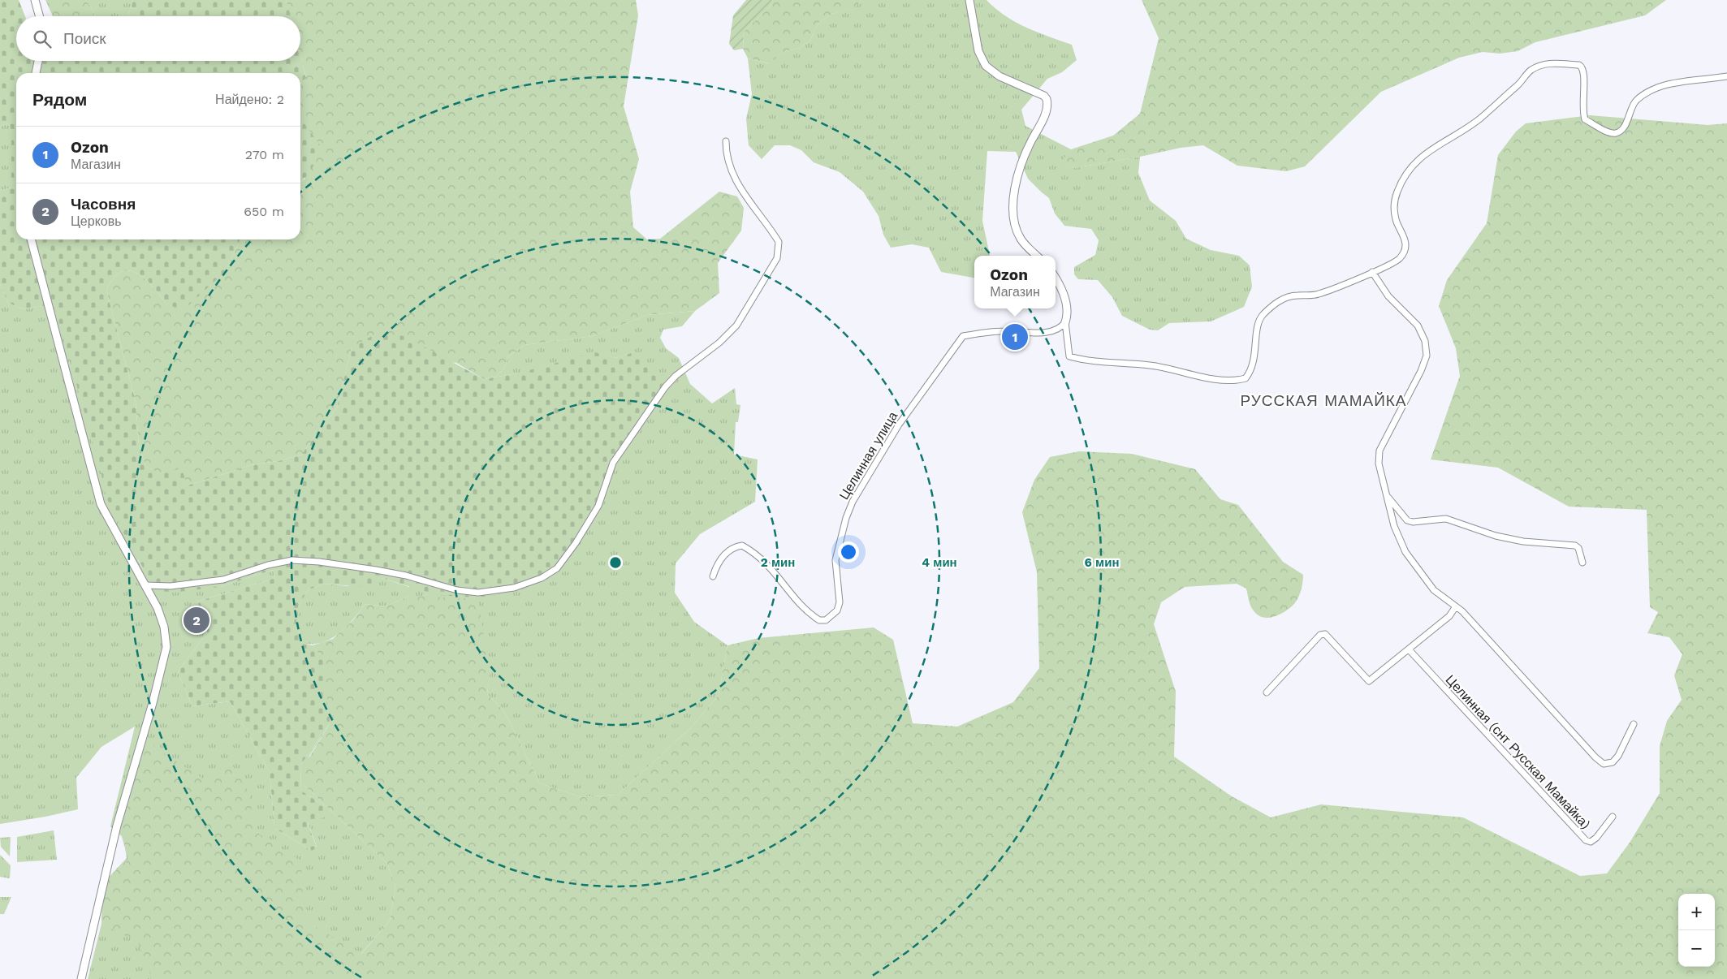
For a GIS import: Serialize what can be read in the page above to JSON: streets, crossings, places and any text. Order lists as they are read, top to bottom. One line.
{"streets":{"street":["Целинная улица","Целинная (снт Русская Мамайка)"]},"districts":["РУССКАЯ МАМАЙКА"],"page":{"search":"Поиск","heading":["Рядом","Найдено: 2"],"list":[{"mark":"1","name":"Ozon","note":"Магазин","value":"270 m"},{"mark":"2","name":"Часовня","note":"Церковь","value":"650 m"}],"popup":["Ozon","Магазин"],"pins":["1","2"],"map_buttons":["+","−"]},"rings":["2 мин","4 мин","6 мин"]}
